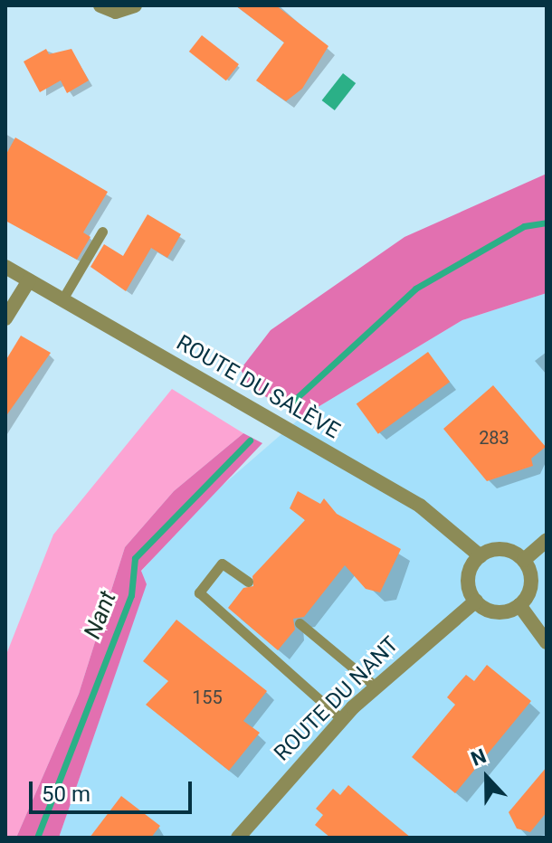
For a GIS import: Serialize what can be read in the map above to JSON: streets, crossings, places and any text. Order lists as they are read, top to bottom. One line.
{"streets":{"street":["ROUTE DU SALÈVE","ROUTE DU NANT"]},"crossings":[["ROUTE DU SALÈVE","ROUTE DU NANT"]],"water":["Nant"],"house_numbers":["283","155"],"scale_bar":"50 m","north":"top"}
